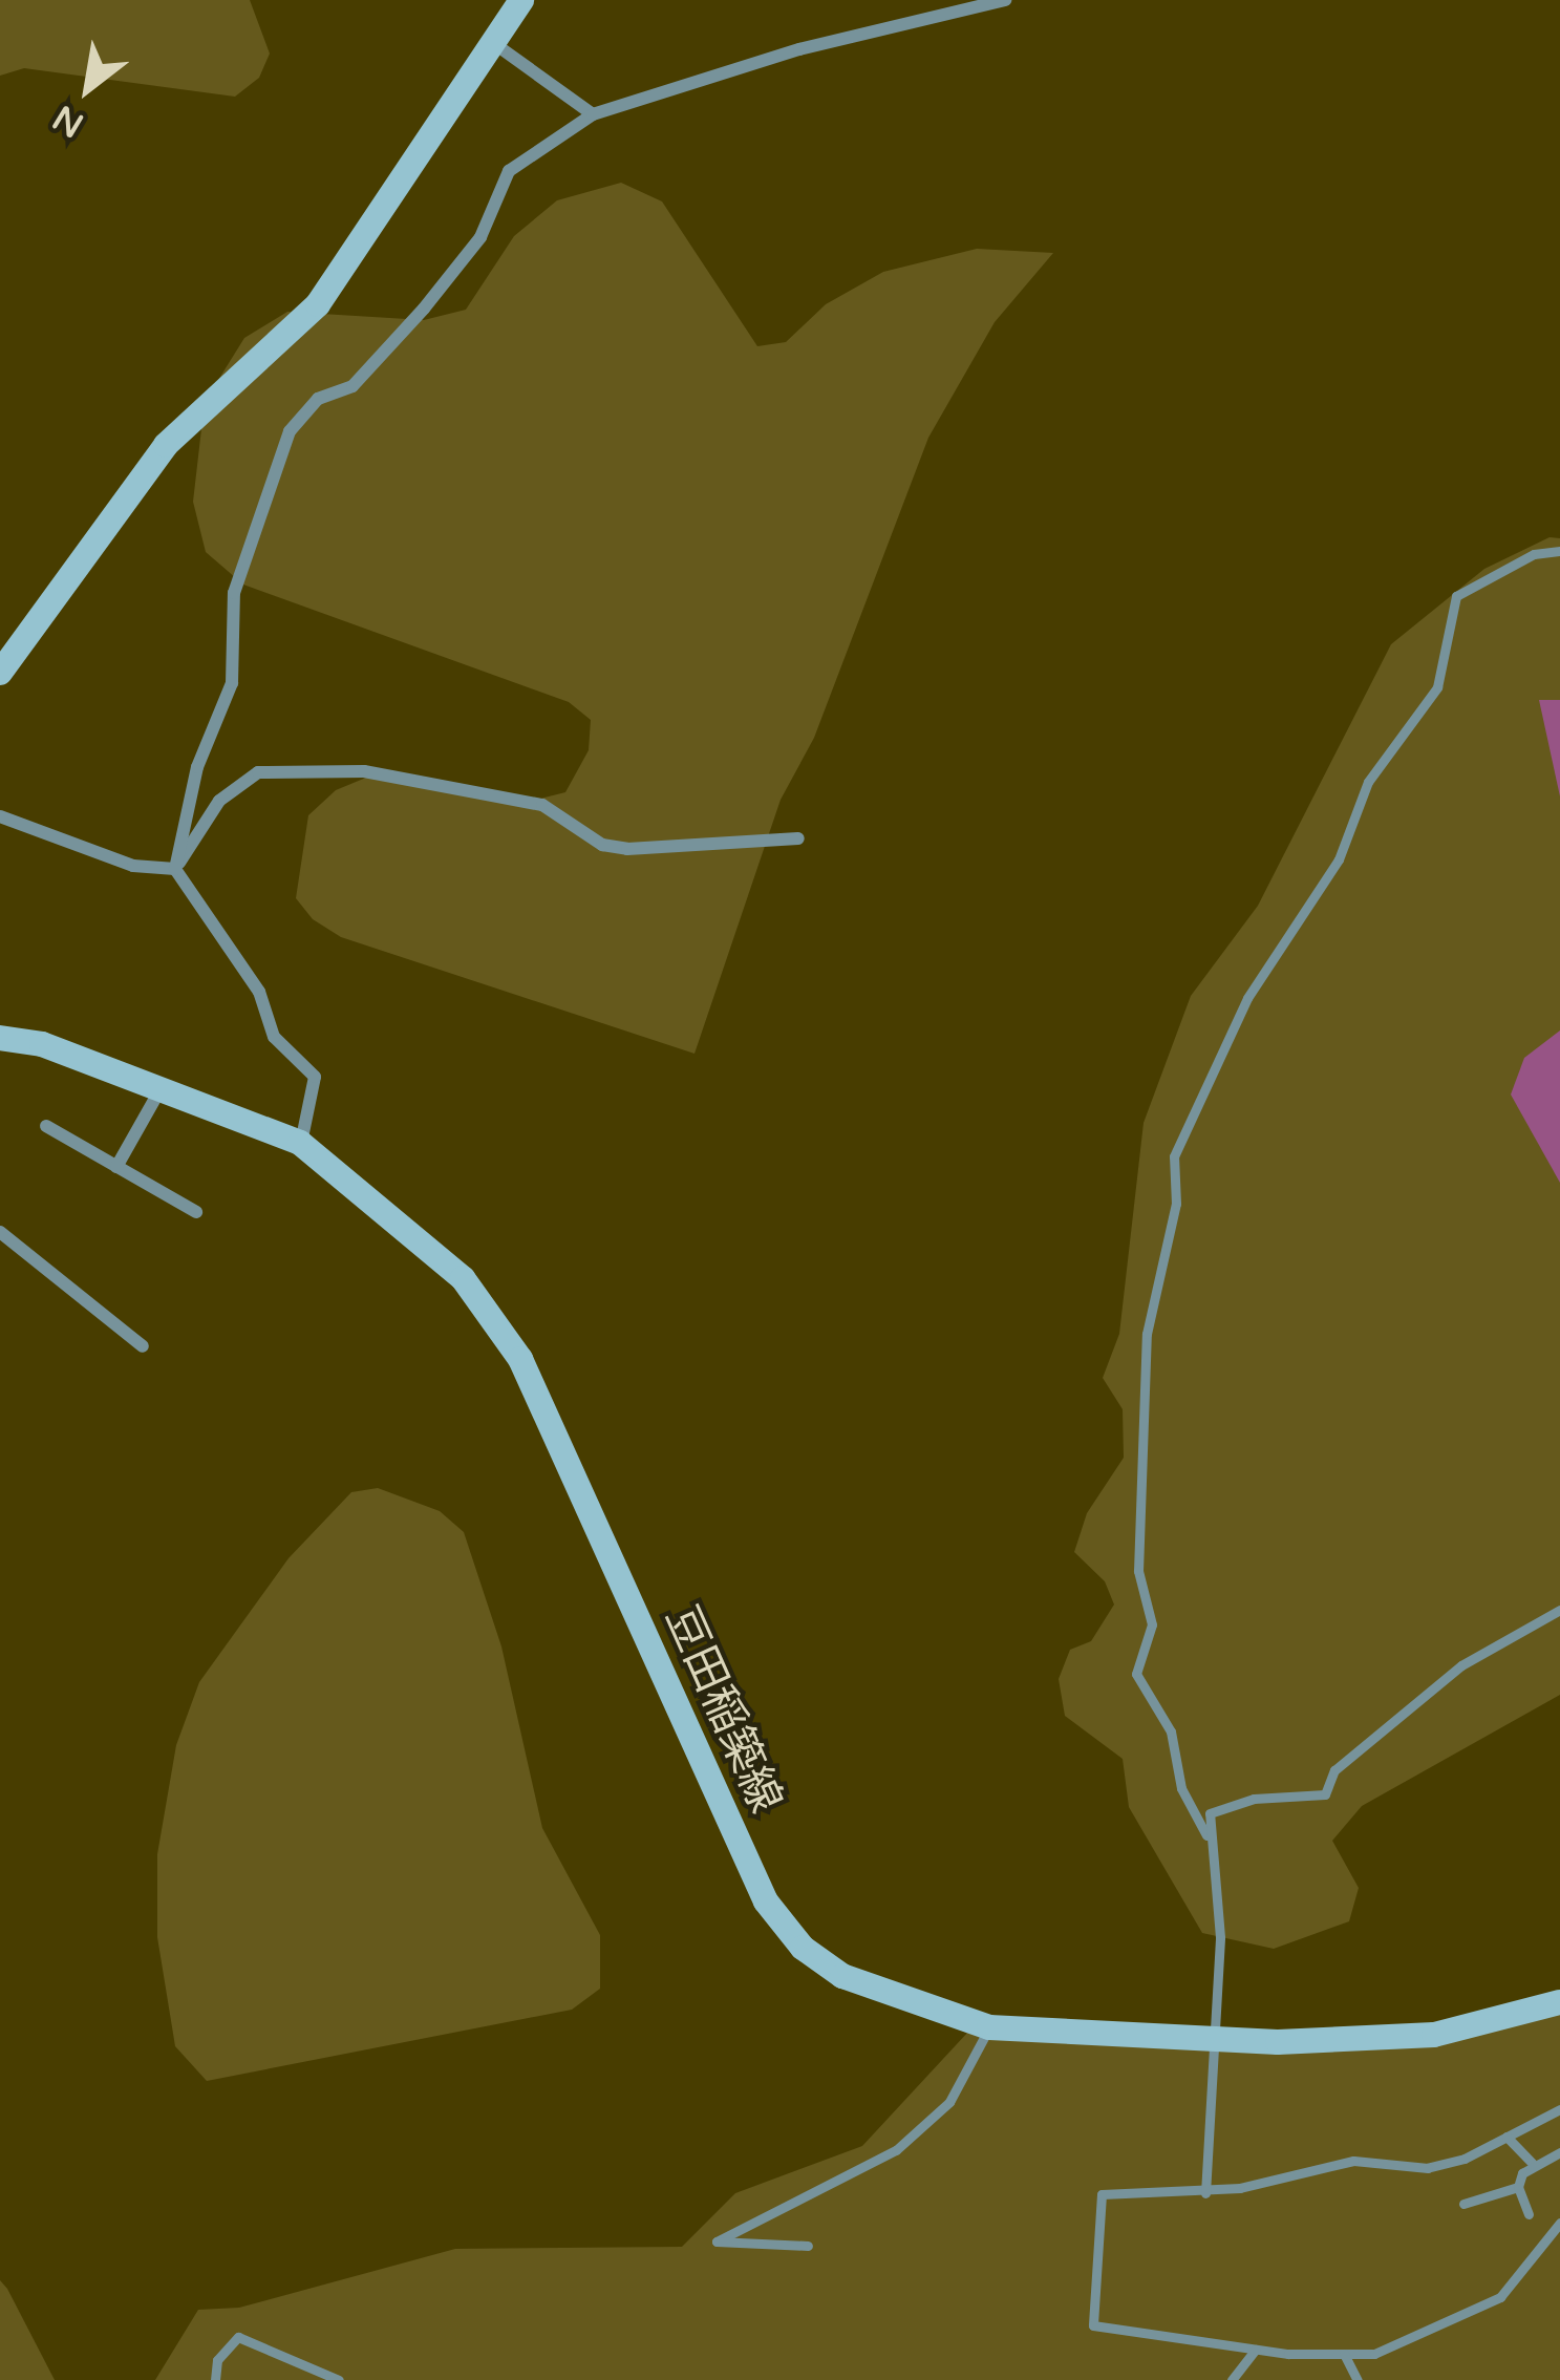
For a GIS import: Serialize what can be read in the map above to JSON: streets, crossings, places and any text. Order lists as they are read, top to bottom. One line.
{"streets":{"main road":["豆田稲築線"]},"north":"bottom left"}
